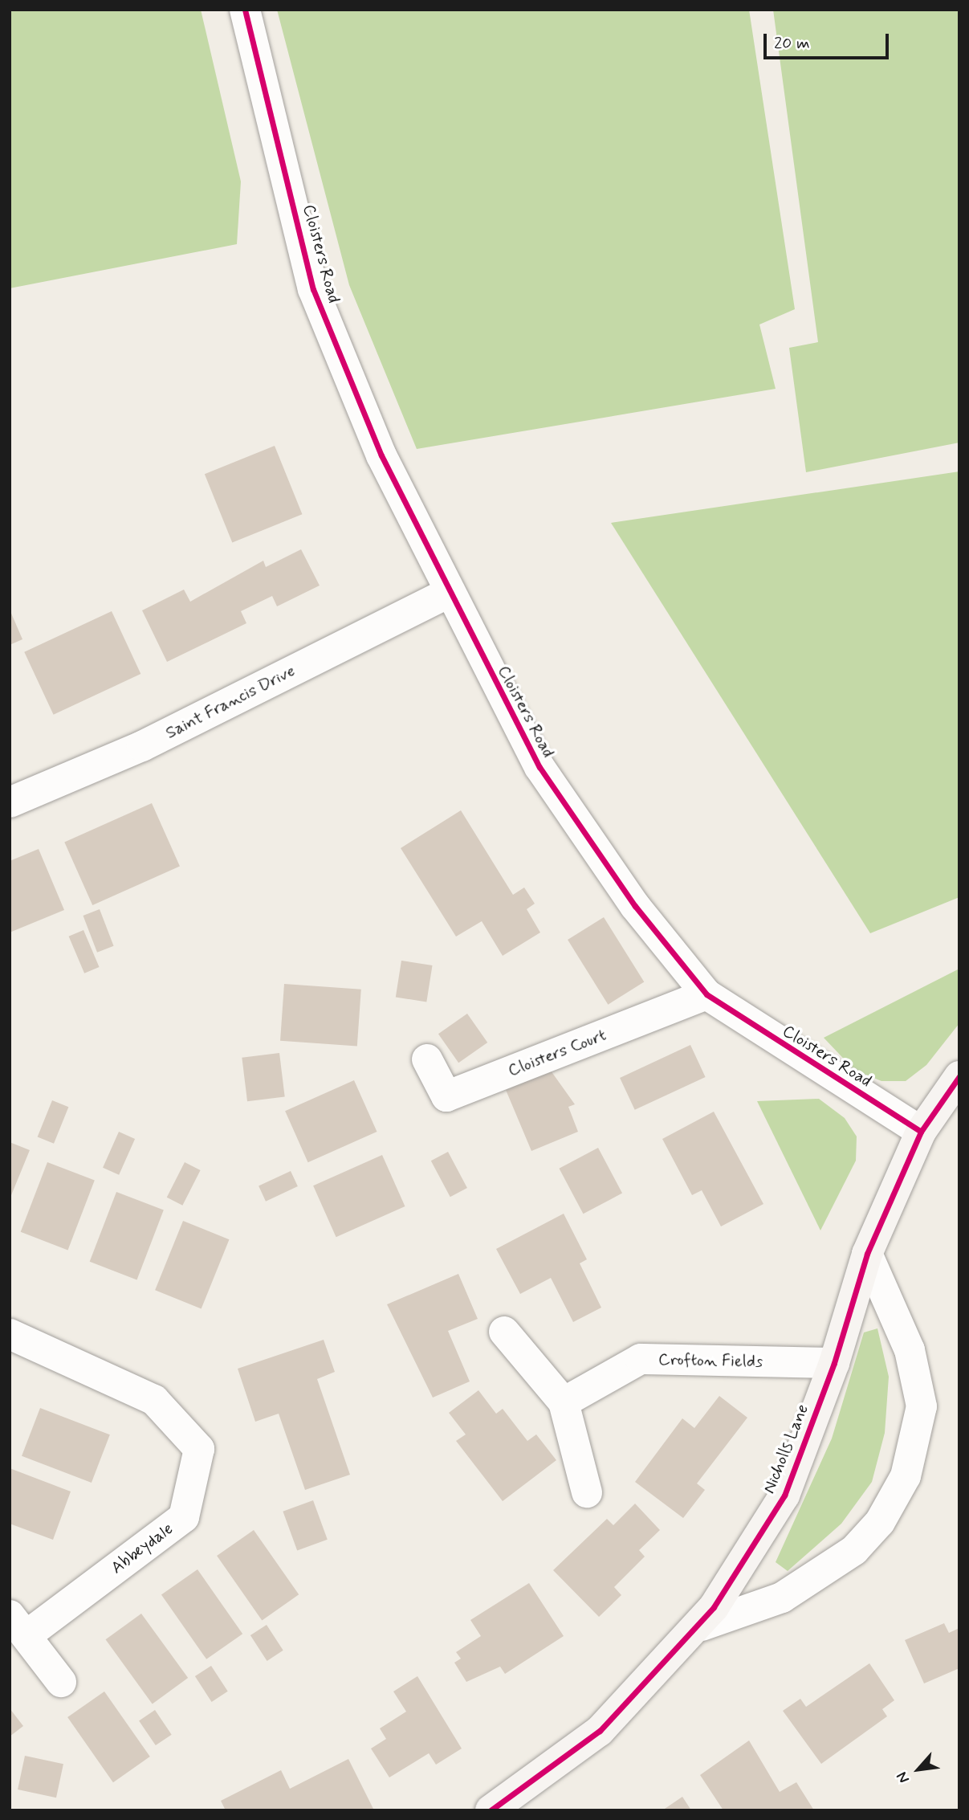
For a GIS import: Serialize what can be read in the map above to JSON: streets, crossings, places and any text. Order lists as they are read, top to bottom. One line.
{"streets":{"street":["Cloisters Road","Saint Francis Drive","Cloisters Court","Crofton Fields","Nicholls Lane","Abbeydale"]},"crossings":[["Cloisters Road","Saint Francis Drive"],["Cloisters Road","Cloisters Court"],["Cloisters Road","Nicholls Lane"],["Crofton Fields","Nicholls Lane"]],"scale_bar":"20 m","north":"bottom left"}
